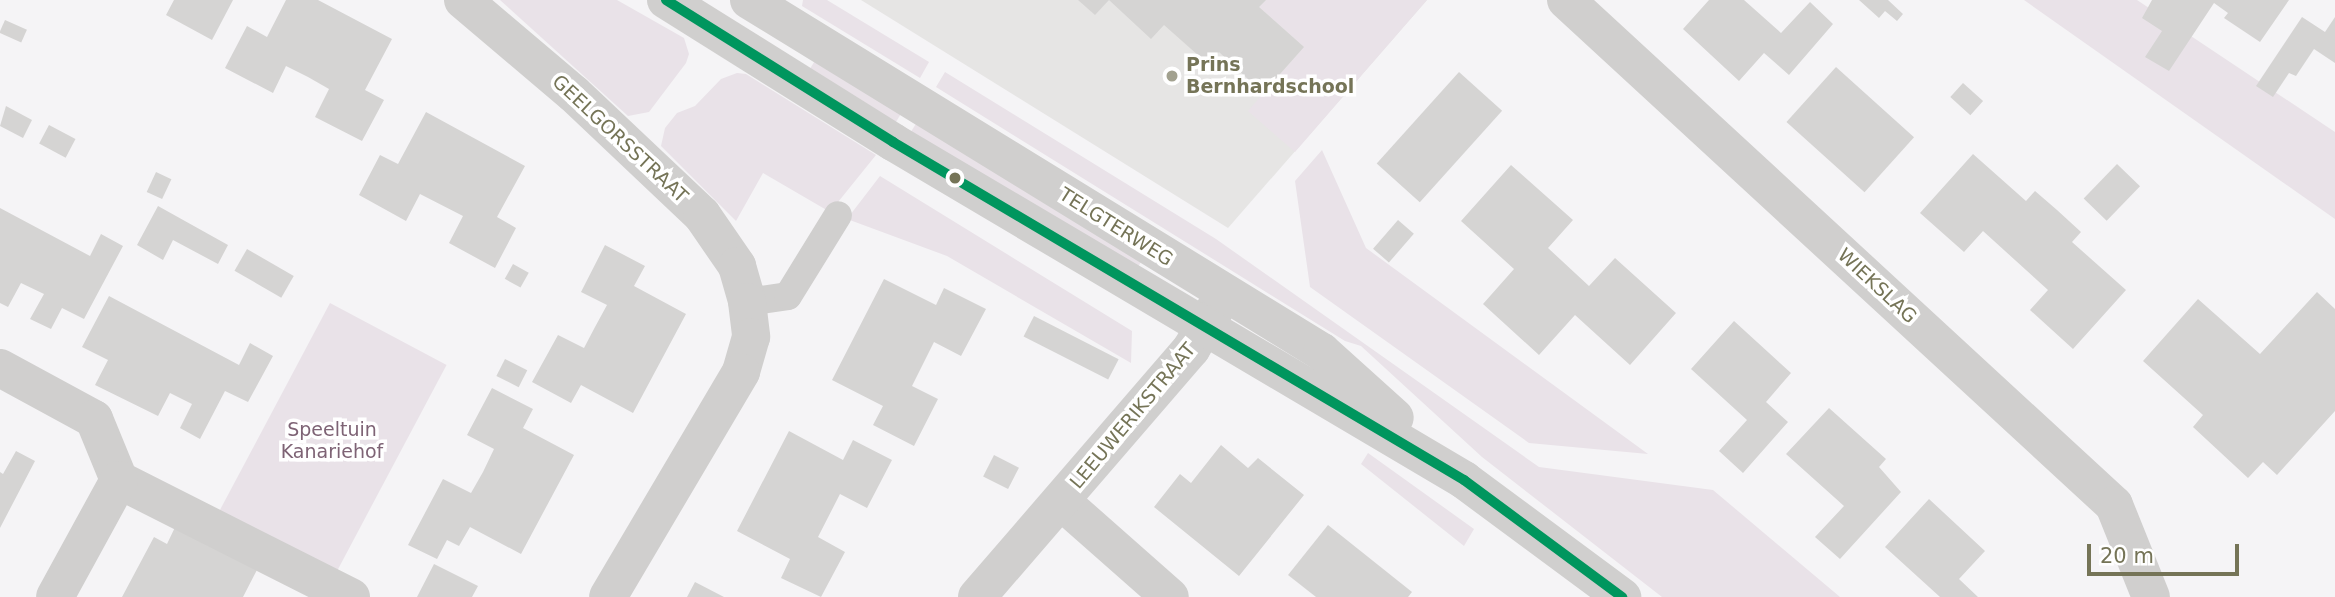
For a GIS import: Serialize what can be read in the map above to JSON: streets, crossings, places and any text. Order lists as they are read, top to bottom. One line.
{"streets":{"street":["GEELGORSSTRAAT","TELGTERWEG","WIEKSLAG","LEEUWERIKSTRAAT"]},"crossings":[["TELGTERWEG","LEEUWERIKSTRAAT"]],"parks":["Speeltuin Kanariehof"],"places":["Prins Bernhardschool"],"scale_bar":"20 m"}
